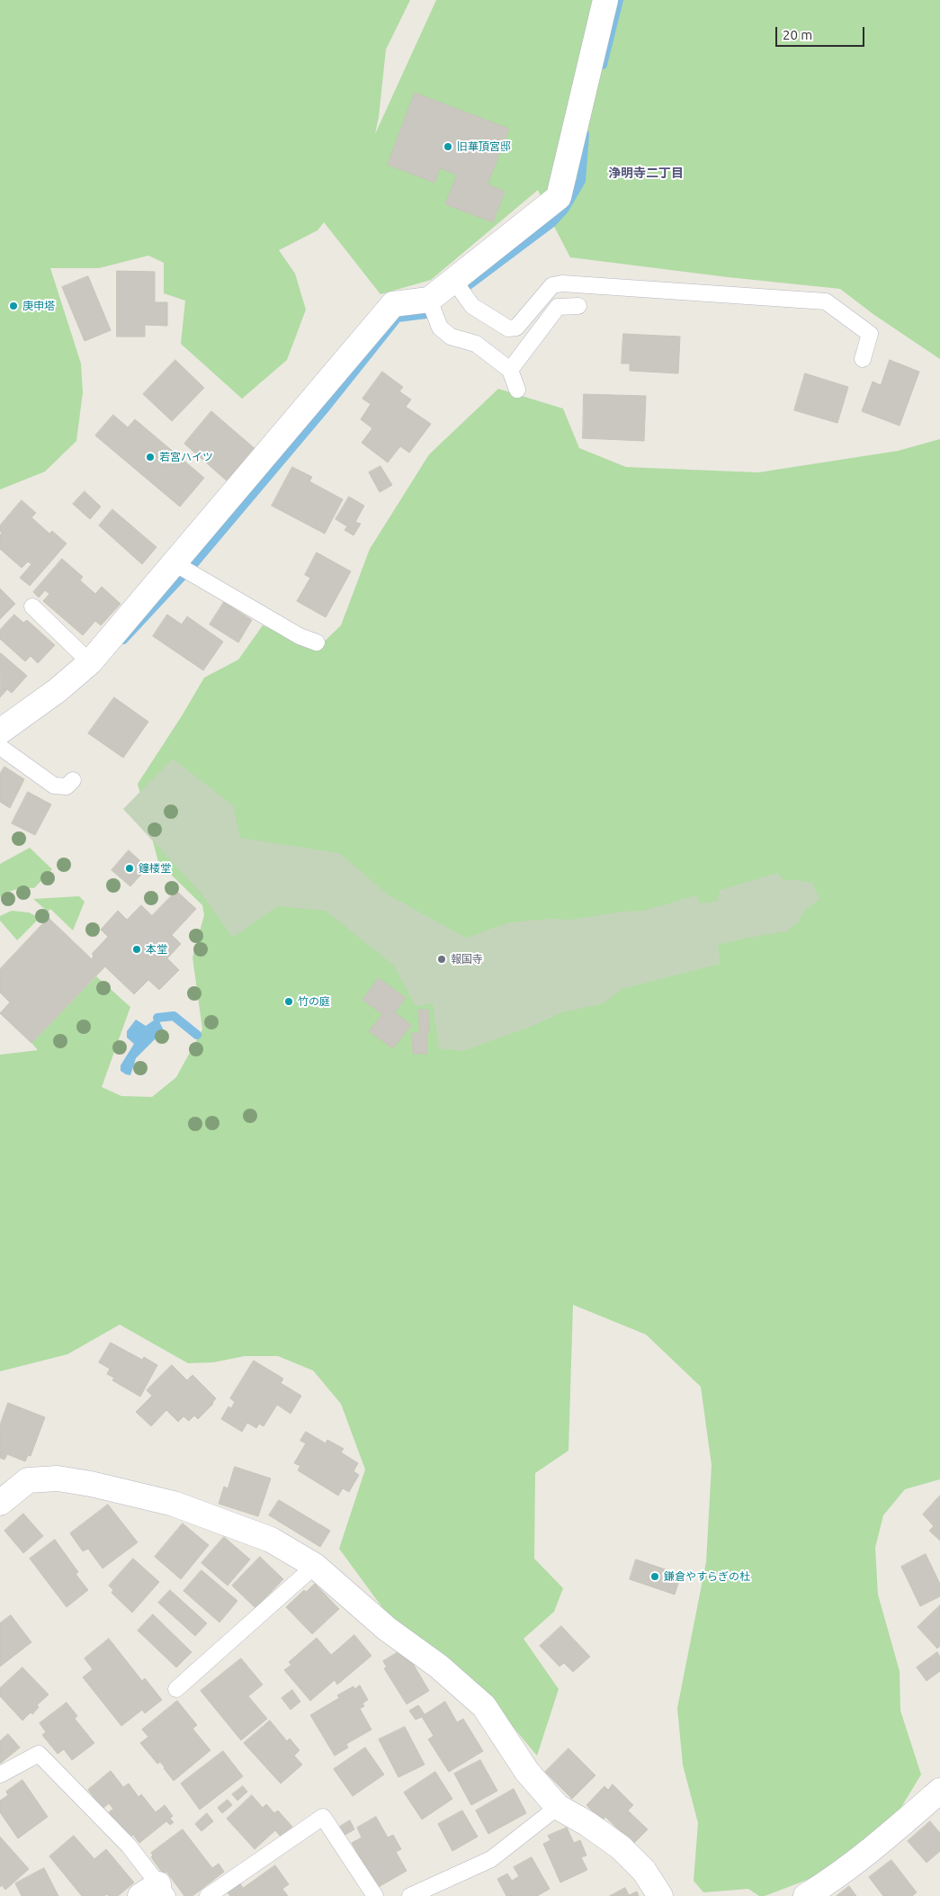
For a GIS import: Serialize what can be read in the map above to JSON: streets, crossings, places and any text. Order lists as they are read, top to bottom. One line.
{"districts":["浄明寺二丁目"],"places":["旧華頂宮邸","庚申塔","若宮ハイツ","鐘楼堂","本堂","報国寺","竹の庭","鎌倉やすらぎの杜"],"scale_bar":"20 m"}
